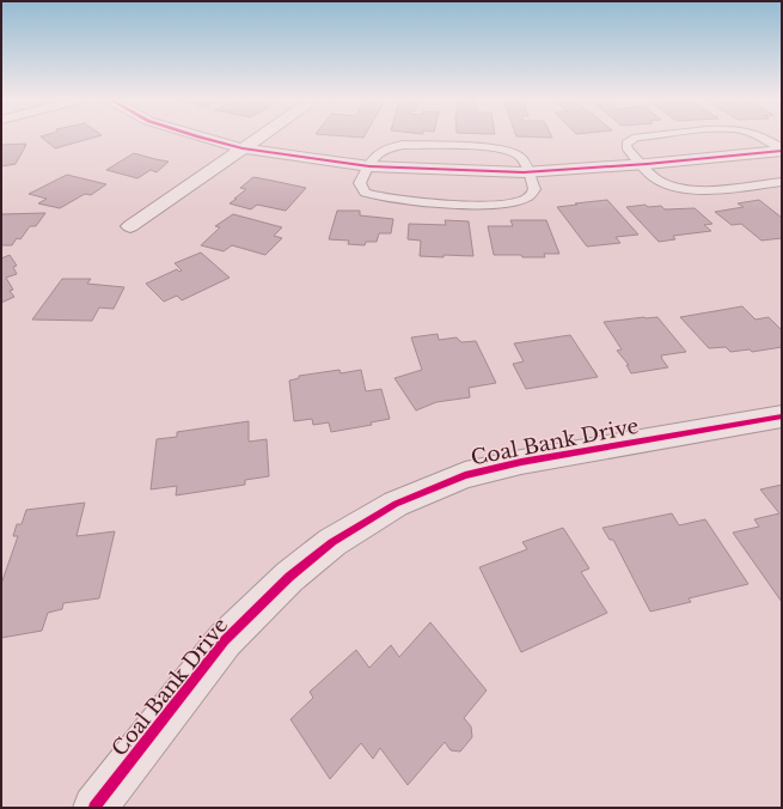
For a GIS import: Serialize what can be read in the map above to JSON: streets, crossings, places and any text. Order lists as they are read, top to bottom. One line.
{"streets":{"street":["Coal Bank Drive"]}}
